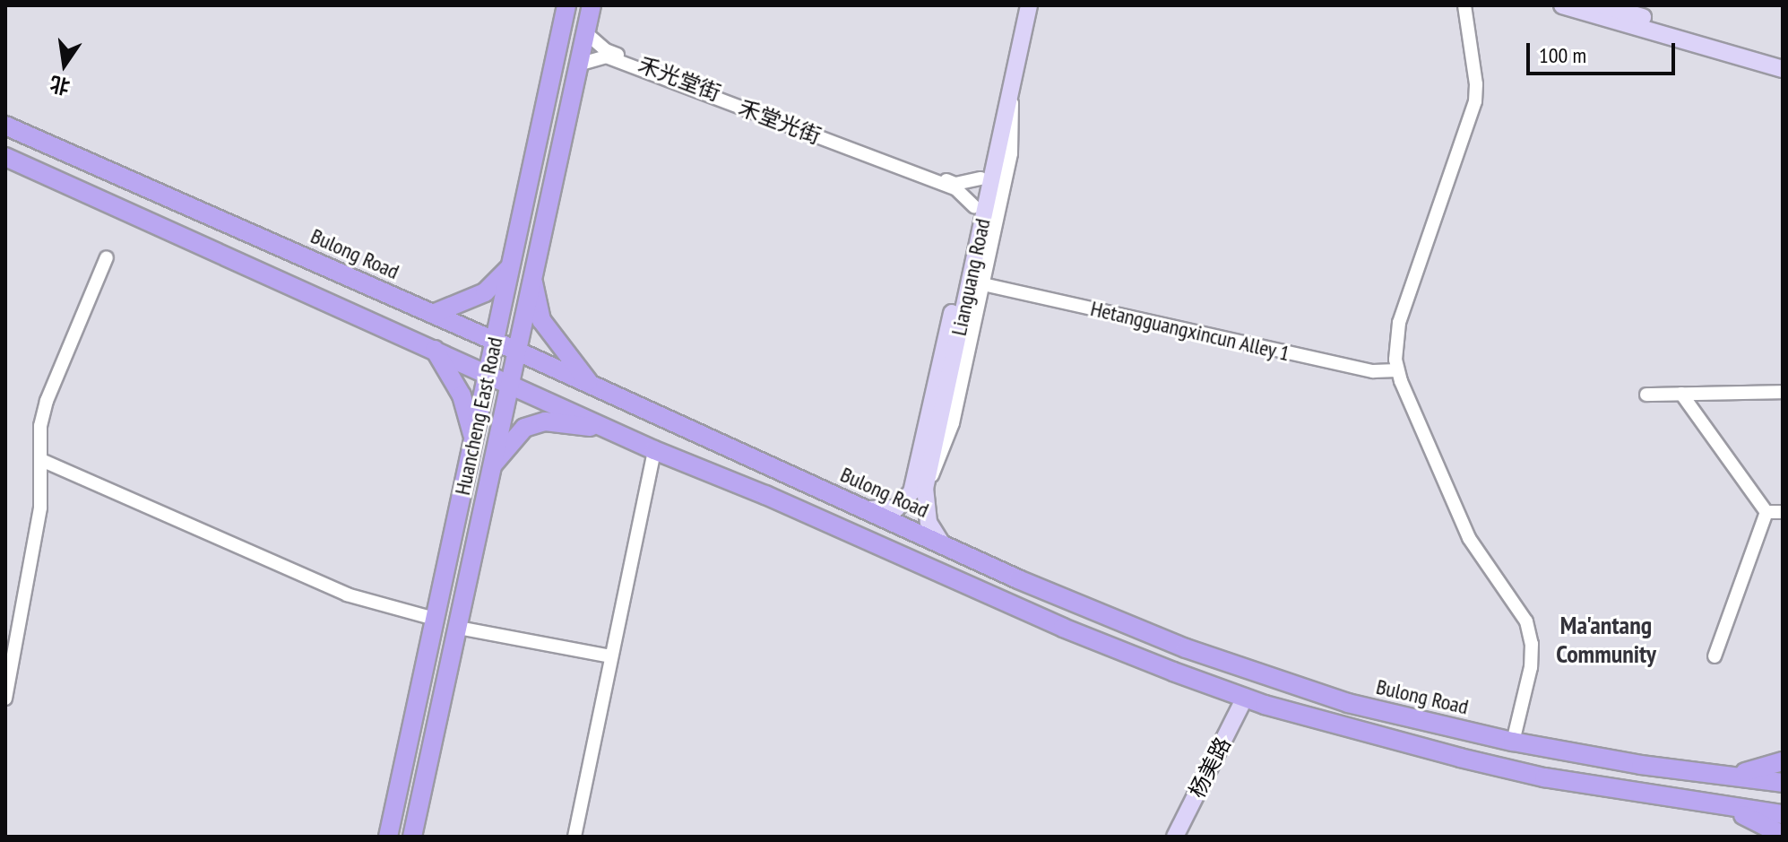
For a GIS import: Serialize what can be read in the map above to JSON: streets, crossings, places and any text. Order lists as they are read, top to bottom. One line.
{"streets":{"main road":["Bulong Road","Huancheng East Road"],"street":["禾光堂街","禾堂光街","Lianguang Road","Hetangguangxincun Alley 1","杨美路"]},"crossings":[["禾光堂街","Lianguang Road"],["禾光堂街","Huancheng East Road"],["禾堂光街","Lianguang Road"],["禾堂光街","Huancheng East Road"],["Bulong Road","Lianguang Road"],["Bulong Road","Huancheng East Road"]],"districts":["Ma'antang Community"],"scale_bar":"100 m","north":"bottom"}
